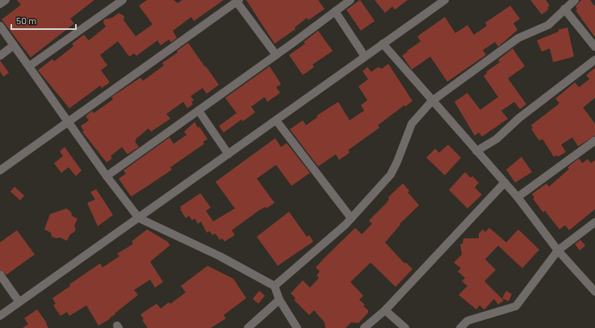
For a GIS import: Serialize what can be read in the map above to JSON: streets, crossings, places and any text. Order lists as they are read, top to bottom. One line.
{"scale_bar":"50 m"}
